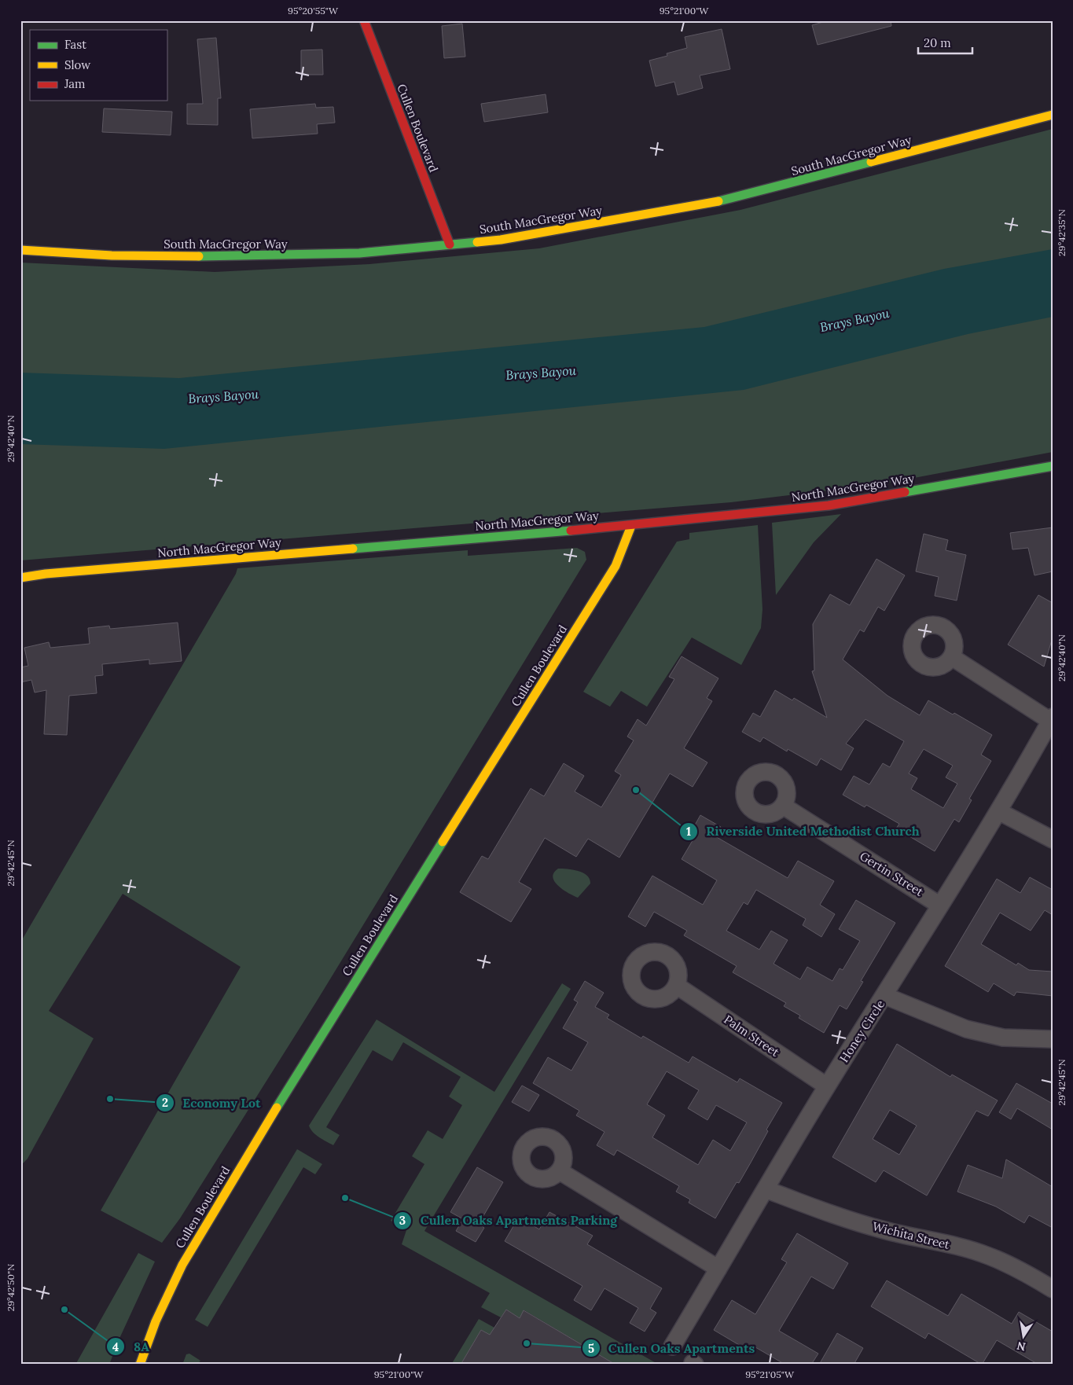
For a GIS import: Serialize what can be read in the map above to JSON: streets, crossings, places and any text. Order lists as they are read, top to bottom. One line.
{"streets":{"street":["Cullen Boulevard","South MacGregor Way","North MacGregor Way","Gertin Street","Honey Circle","Palm Street","Wichita Street"]},"crossings":[["Cullen Boulevard","South MacGregor Way"],["Cullen Boulevard","North MacGregor Way"],["Gertin Street","Honey Circle"],["Honey Circle","Palm Street"],["Honey Circle","Wichita Street"]],"water":["Brays Bayou"],"places":["Riverside United Methodist Church","Economy Lot","Cullen Oaks Apartments Parking","8A","Cullen Oaks Apartments"],"legend":["Fast","Slow","Jam"],"scale_bar":"20 m","north":"bottom","coordinates":["95°20'55\"W","95°21'00\"W","29°42'35\"N","29°42'40\"N","29°42'45\"N","29°42'50\"N","95°21'05\"W"]}
